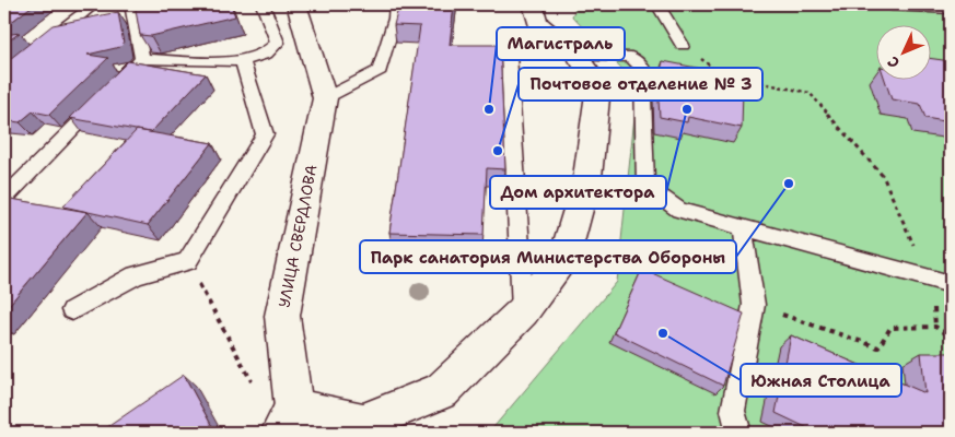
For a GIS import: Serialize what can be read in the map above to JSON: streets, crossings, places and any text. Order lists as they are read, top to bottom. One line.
{"streets":{"main road":["УЛИЦА СВЕРДЛОВА"]},"places":["Магистраль","Дом архитектора","Почтовое отделение № 3","Парк санатория Министерства Обороны","Южная Столица"],"north":"bottom left"}
